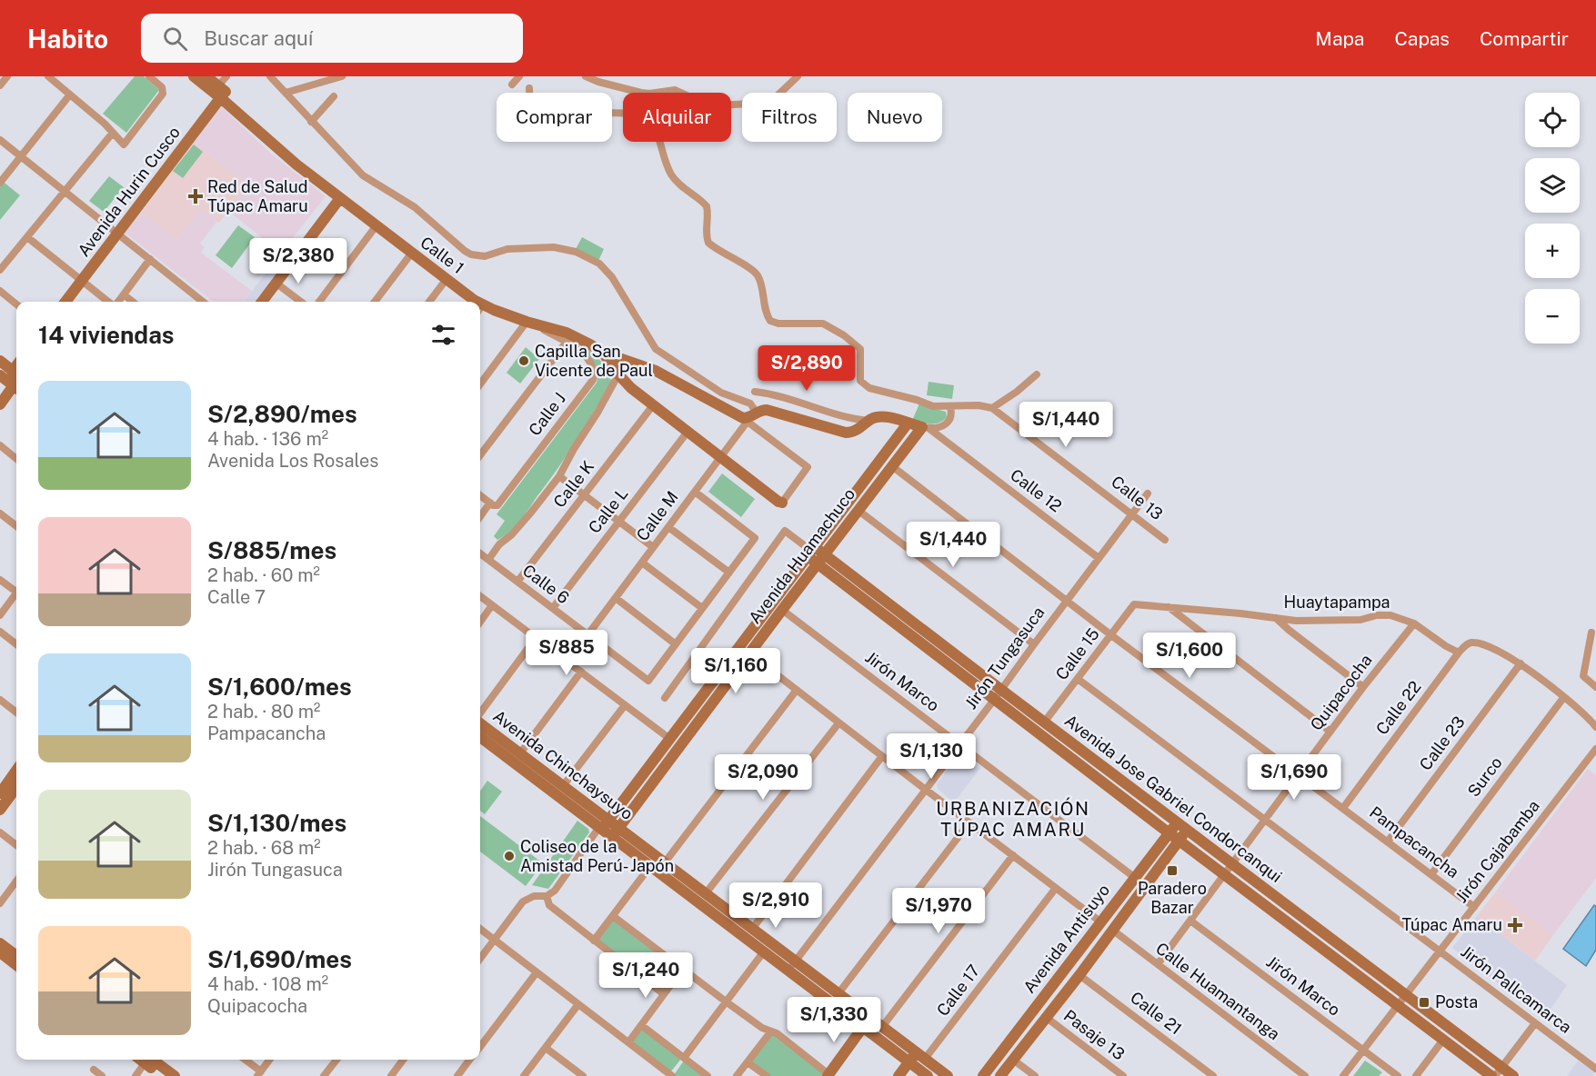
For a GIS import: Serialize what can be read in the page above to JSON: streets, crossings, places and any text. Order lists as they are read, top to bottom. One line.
{"streets":{"street":["Avenida Hurin Cusco","Calle 1","Calle J","Calle K","Calle 12","Calle 13","Calle L","Calle M","Avenida Huamachuco","Calle 6","Huaytapampa","Calle 15","Jirón Tungasuca","Jirón Marco","Quipacocha","Calle 22","Calle 23","Avenida Chinchaysuyo","Surco","Avenida Jose Gabriel Condorcanqui","Pampacancha","Jirón Cajabamba","Avenida Antisuyo","Jirón Pallcamarca","Calle 17","Calle Huamantanga","Calle 21","Pasaje 13"]},"crossings":[["Avenida Hurin Cusco","Calle 1"],["Calle 1","Calle K"],["Calle 1","Calle 12"],["Calle 1","Calle L"],["Calle 1","Calle M"],["Calle 1","Avenida Huamachuco"],["Calle K","Calle 6"],["Calle 12","Avenida Huamachuco"],["Calle 12","Jirón Tungasuca"],["Calle 13","Jirón Tungasuca"],["Calle L","Calle 6"],["Calle M","Calle 6"],["Avenida Huamachuco","Jirón Marco"],["Avenida Huamachuco","Avenida Chinchaysuyo"],["Avenida Huamachuco","Avenida Jose Gabriel Condorcanqui"],["Avenida Huamachuco","Pampacancha"],["Huaytapampa","Calle 15"],["Huaytapampa","Quipacocha"],["Huaytapampa","Calle 22"],["Calle 15","Avenida Jose Gabriel Condorcanqui"],["Calle 15","Pampacancha"],["Calle 15","Jirón Pallcamarca"],["Jirón Tungasuca","Jirón Marco"],["Jirón Tungasuca","Avenida Chinchaysuyo"],["Jirón Tungasuca","Avenida Jose Gabriel Condorcanqui"],["Jirón Tungasuca","Pampacancha"],["Jirón Marco","Quipacocha"],["Jirón Marco","Jirón Cajabamba"],["Jirón Marco","Avenida Antisuyo"],["Quipacocha","Avenida Jose Gabriel Condorcanqui"],["Quipacocha","Pampacancha"],["Quipacocha","Jirón Pallcamarca"],["Quipacocha","Calle Huamantanga"],["Calle 22","Pampacancha"],["Calle 23","Pampacancha"],["Avenida Chinchaysuyo","Calle 17"],["Surco","Pampacancha"],["Avenida Jose Gabriel Condorcanqui","Jirón Cajabamba"],["Avenida Jose Gabriel Condorcanqui","Avenida Antisuyo"],["Pampacancha","Jirón Cajabamba"],["Jirón Cajabamba","Jirón Pallcamarca"],["Avenida Antisuyo","Calle Huamantanga"],["Avenida Antisuyo","Calle 21"],["Avenida Antisuyo","Pasaje 13"]],"districts":["URBANIZACIÓN TÚPAC AMARU"],"places":{"health":["Red de Salud Túpac Amaru","Túpac Amaru"],"other":["Capilla San Vicente de Paul","Coliseo de la Amistad Perú- Japón"],"transit":["Paradero Bazar","Posta"]},"page":{"header":"Habito","search":"Buscar aquí","nav":["Mapa","Capas","Compartir"],"map_buttons":["+","−"],"chip":["Comprar","Alquilar","Filtros","Nuevo"],"price":["S/2,380","S/2,890","S/1,440","S/1,440","S/885","S/1,600","S/1,160","S/1,130","S/2,090","S/1,690","S/2,910","S/1,970","S/1,240","S/1,330"],"heading":"14 viviendas","list":[{"name":"S/2,890/mes","note":"4 hab. · 136 m² · Avenida Los Rosales"},{"name":"S/885/mes","note":"2 hab. · 60 m² · Calle 7"},{"name":"S/1,600/mes","note":"2 hab. · 80 m² · Pampacancha"},{"name":"S/1,130/mes","note":"2 hab. · 68 m² · Jirón Tungasuca"},{"name":"S/1,690/mes","note":"4 hab. · 108 m² · Quipacocha"}]}}
